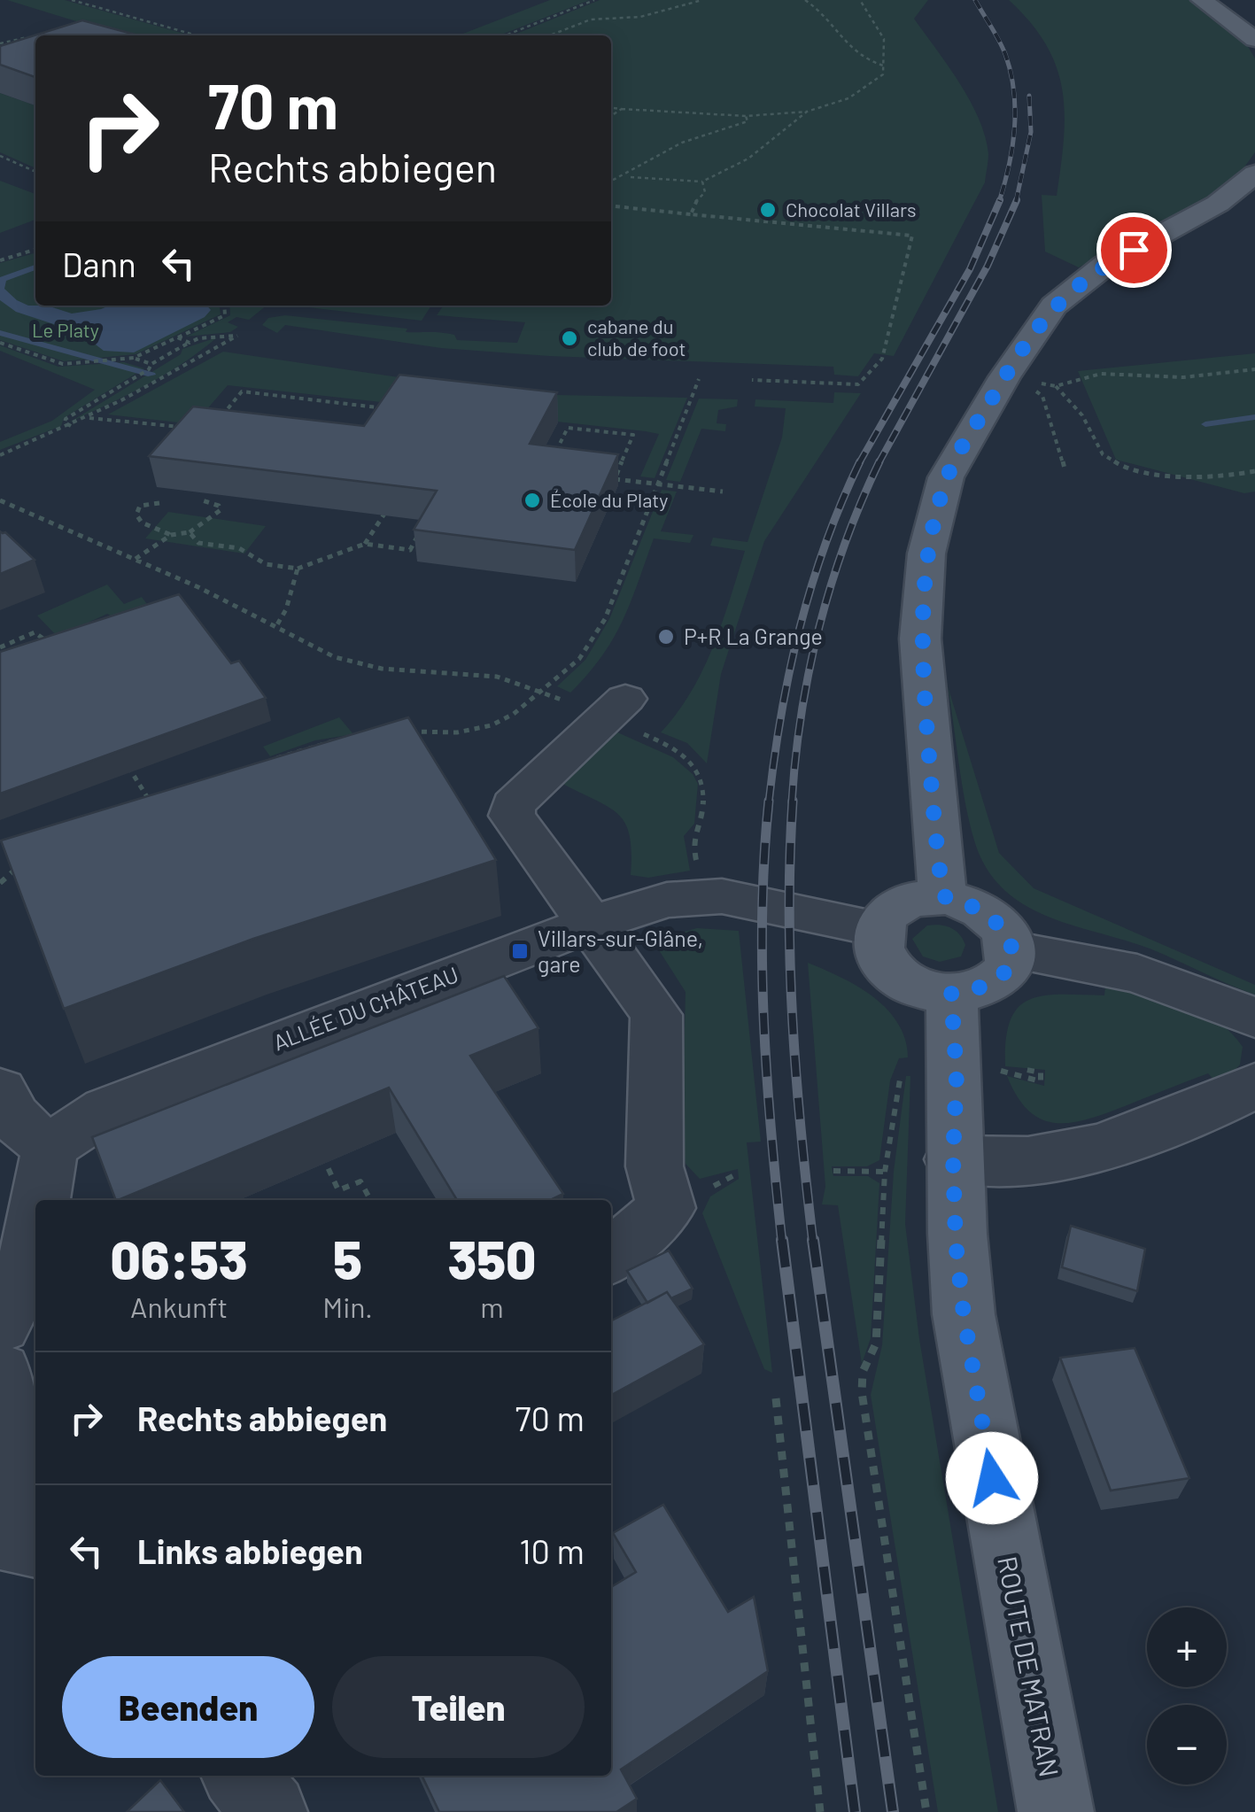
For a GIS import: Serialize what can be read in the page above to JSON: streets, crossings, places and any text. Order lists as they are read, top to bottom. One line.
{"streets":{"main road":["ROUTE DE MATRAN"],"street":["ALLÉE DU CHÂTEAU"]},"crossings":[["ALLÉE DU CHÂTEAU","ROUTE DE MATRAN"]],"parks":["Le Platy"],"places":{"other":["Chocolat Villars","cabane du club de foot","École du Platy","P+R La Grange"],"transit":["Villars-sur-Glâne, gare"]},"page":{"turn":["70 m","Rechts abbiegen"],"then":"Dann","eta":["06:53","Ankunft","5","Min.","350","m"],"list":[{"name":"Rechts abbiegen","value":"70 m"},{"name":"Links abbiegen","value":"10 m"}],"map_buttons":["+","−"],"buttons":["Beenden","Teilen"]}}
